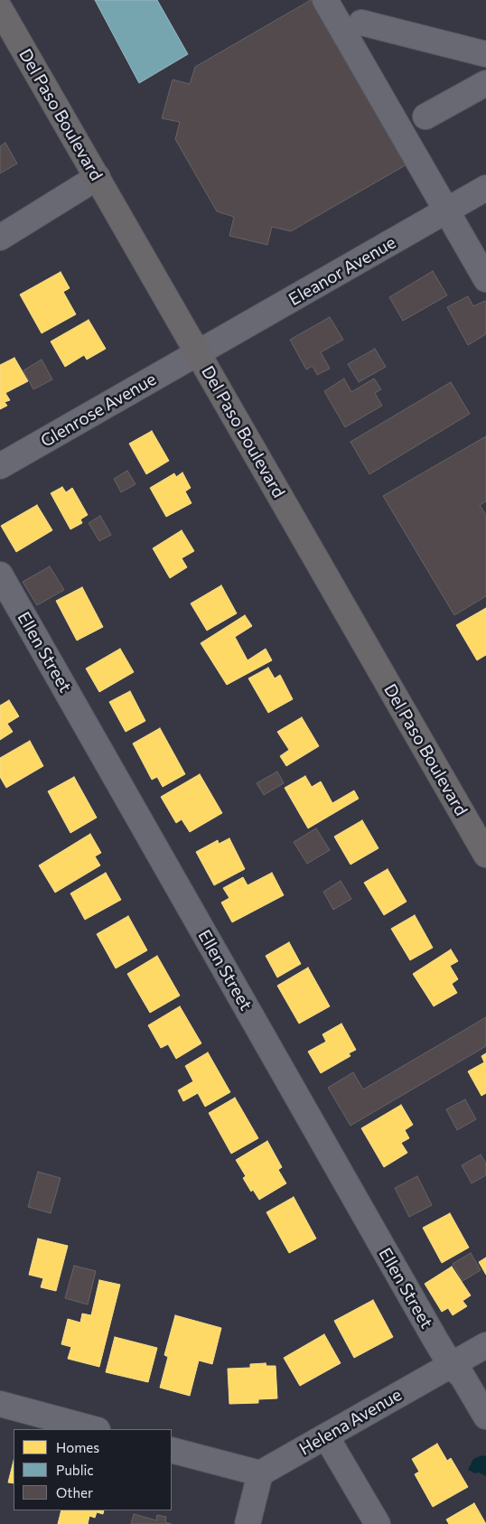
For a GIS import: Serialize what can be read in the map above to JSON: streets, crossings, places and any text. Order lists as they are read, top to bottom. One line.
{"streets":{"main road":["Del Paso Boulevard"],"street":["Eleanor Avenue","Glenrose Avenue","Ellen Street","Helena Avenue"]},"crossings":[["Del Paso Boulevard","Eleanor Avenue"],["Del Paso Boulevard","Glenrose Avenue"],["Eleanor Avenue","Glenrose Avenue"],["Ellen Street","Helena Avenue"]],"legend":["Homes","Public","Other"]}
